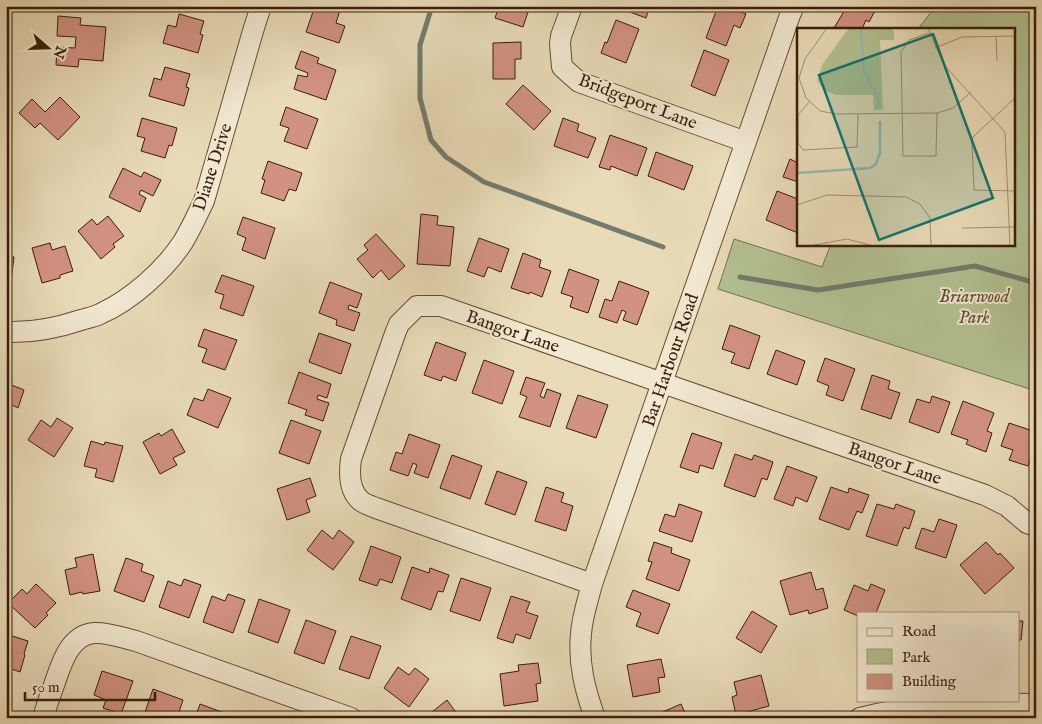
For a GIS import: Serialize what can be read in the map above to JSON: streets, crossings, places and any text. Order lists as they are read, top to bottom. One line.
{"streets":{"street":["Bridgeport Lane","Diane Drive","Bangor Lane","Bar Harbour Road"]},"crossings":[["Bridgeport Lane","Bar Harbour Road"],["Bangor Lane","Bar Harbour Road"]],"parks":["Briarwood Park"],"legend":["Road","Park","Building"],"scale_bar":"50 m","north":"right"}
